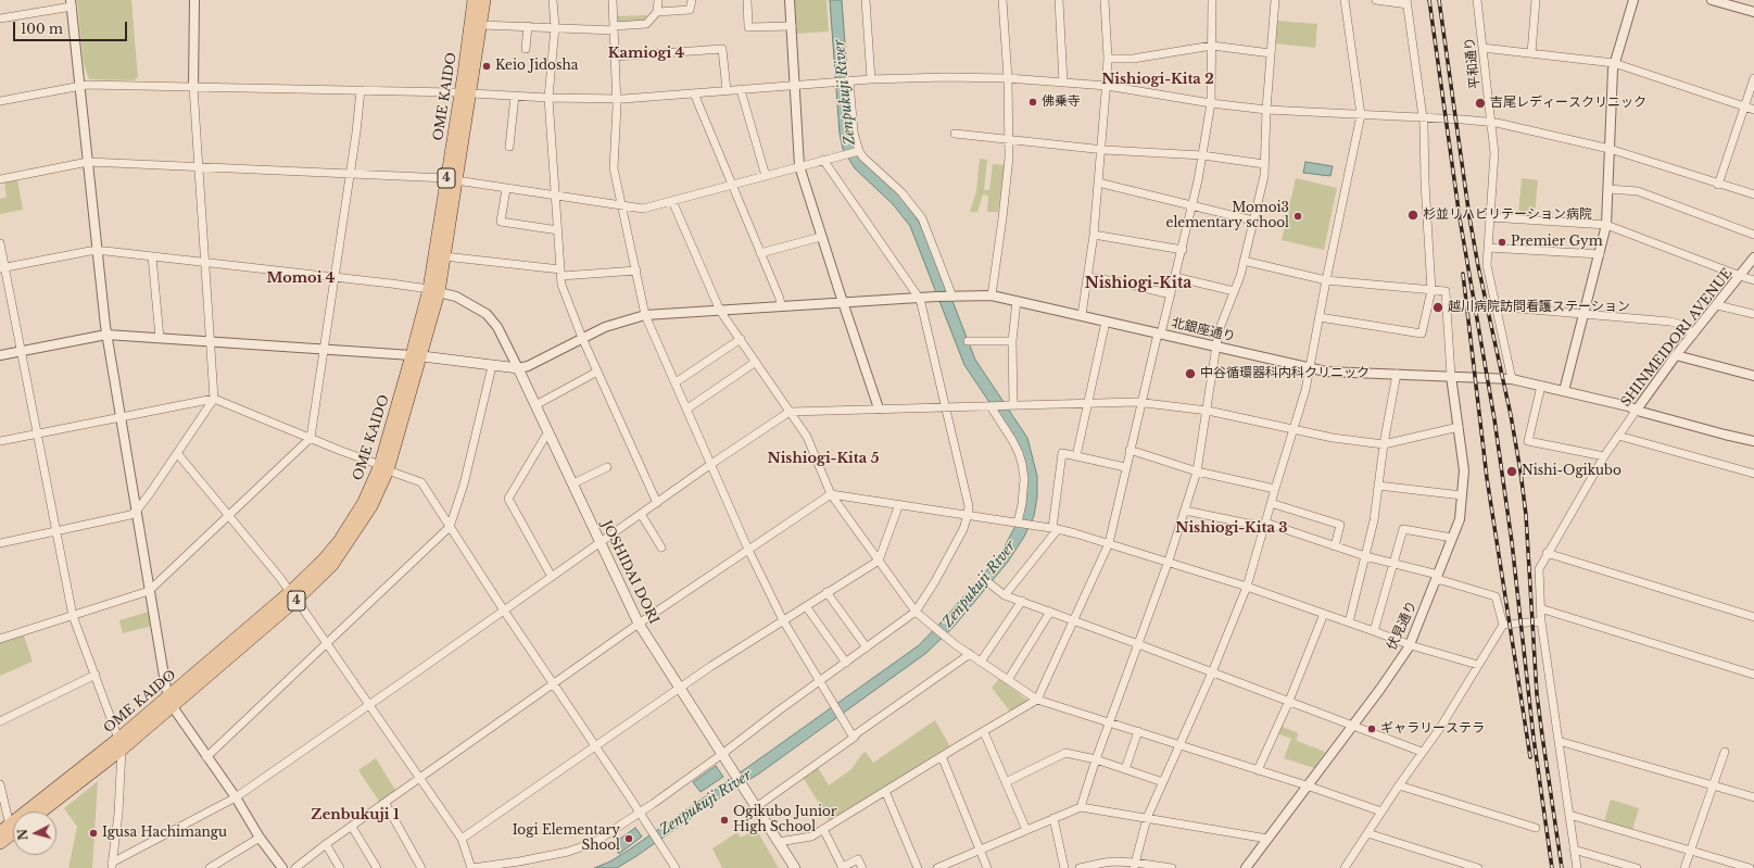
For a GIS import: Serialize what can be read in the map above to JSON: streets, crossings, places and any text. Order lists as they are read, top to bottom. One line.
{"streets":{"main road":["OME KAIDO","4","JOSHIDAI DORI"],"street":["平和通り","北銀座通り","SHINMEIDORI AVENUE","伏見通り"]},"crossings":[["平和通り","北銀座通り"],["北銀座通り","SHINMEIDORI AVENUE"],["北銀座通り","JOSHIDAI DORI"],["北銀座通り","伏見通り"]],"districts":["Kamiogi 4","Nishiogi-Kita 2","Momoi 4","Nishiogi-Kita","Nishiogi-Kita 5","Nishiogi-Kita 3","Zenbukuji 1"],"water":["Zenpukuji River"],"places":["Keio Jidosha","佛乗寺","吉尾レディースクリニック","杉並リハビリテーション病院","Momoi3 elementary school","Premier Gym","越川病院訪問看護ステーション","中谷循環器科内科クリニック","Nishi-Ogikubo","ギャラリーステラ","Ogikubo Junior High School","Igusa Hachimangu","Iogi Elementary Shool"],"scale_bar":"100 m","north":"left"}
